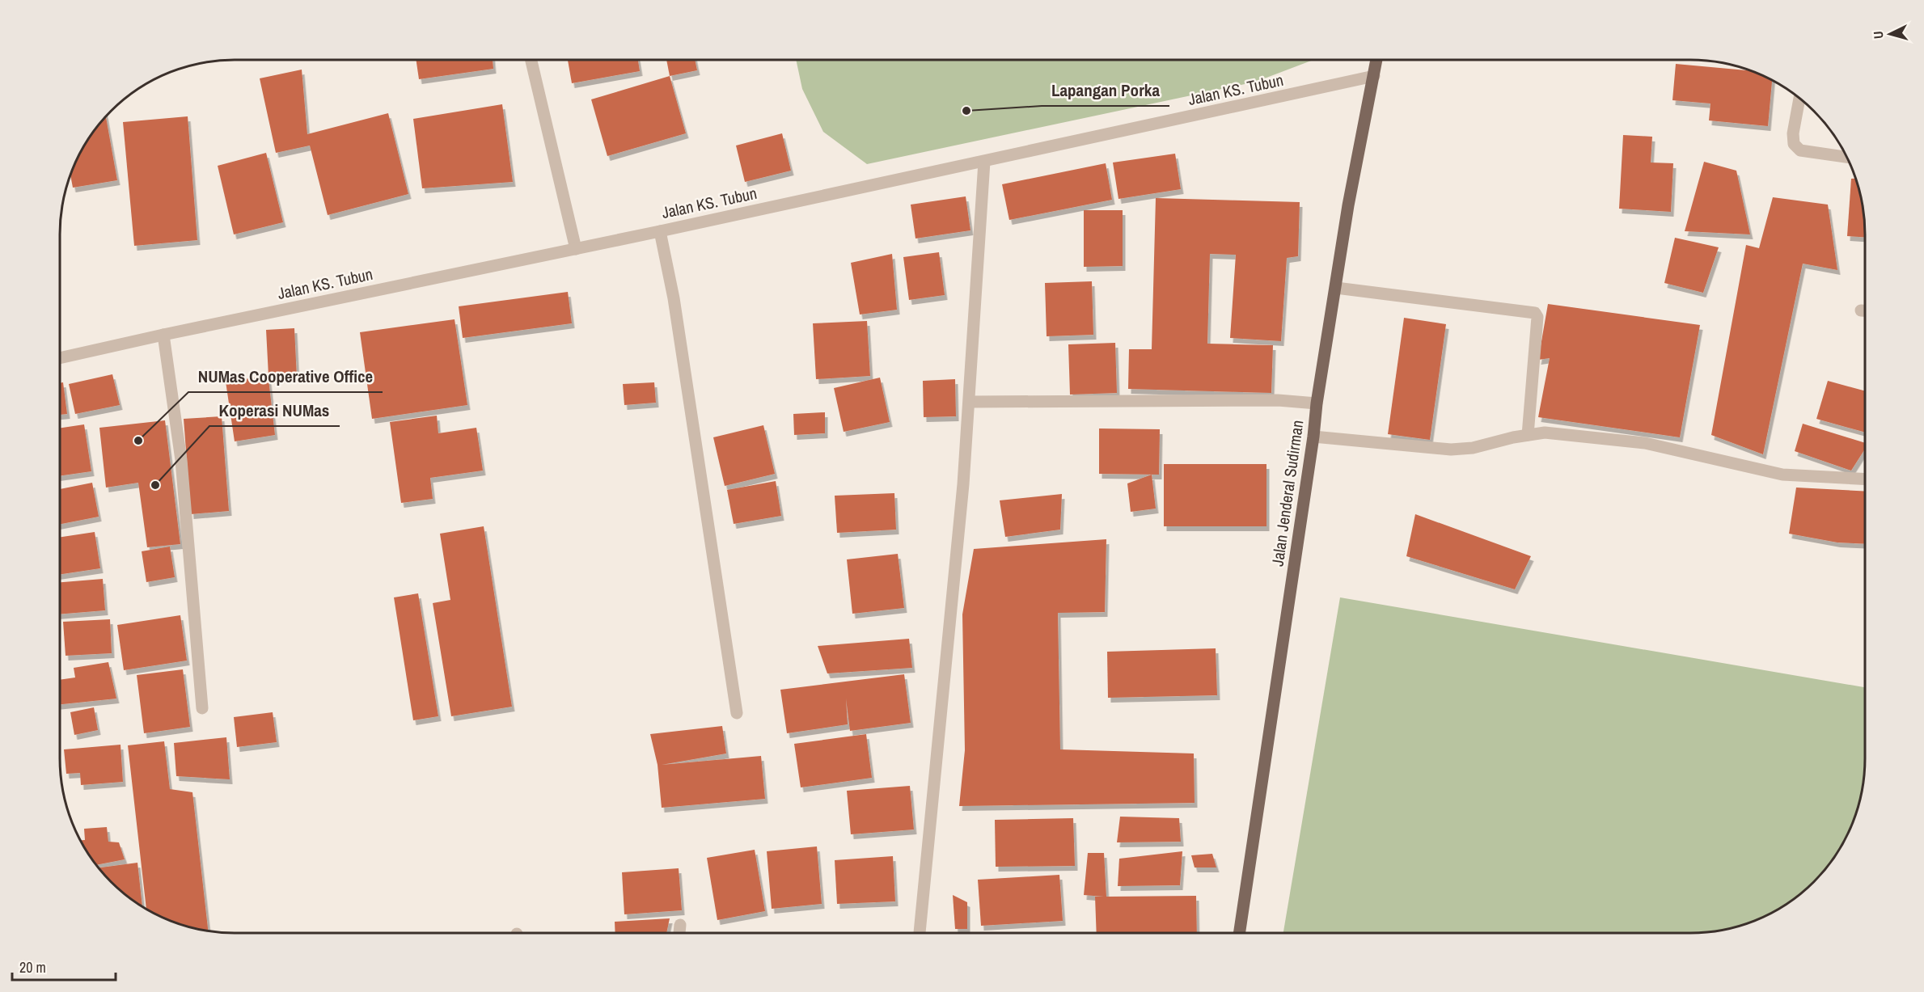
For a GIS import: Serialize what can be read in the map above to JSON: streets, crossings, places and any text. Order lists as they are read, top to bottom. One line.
{"streets":{"main road":["Jalan Jenderal Sudirman"],"street":["Jalan KS. Tubun"]},"crossings":[["Jalan KS. Tubun","Jalan Jenderal Sudirman"]],"places":["Lapangan Porka","NUMas Cooperative Office","Koperasi NUMas"],"scale_bar":"20 m","north":"left"}
